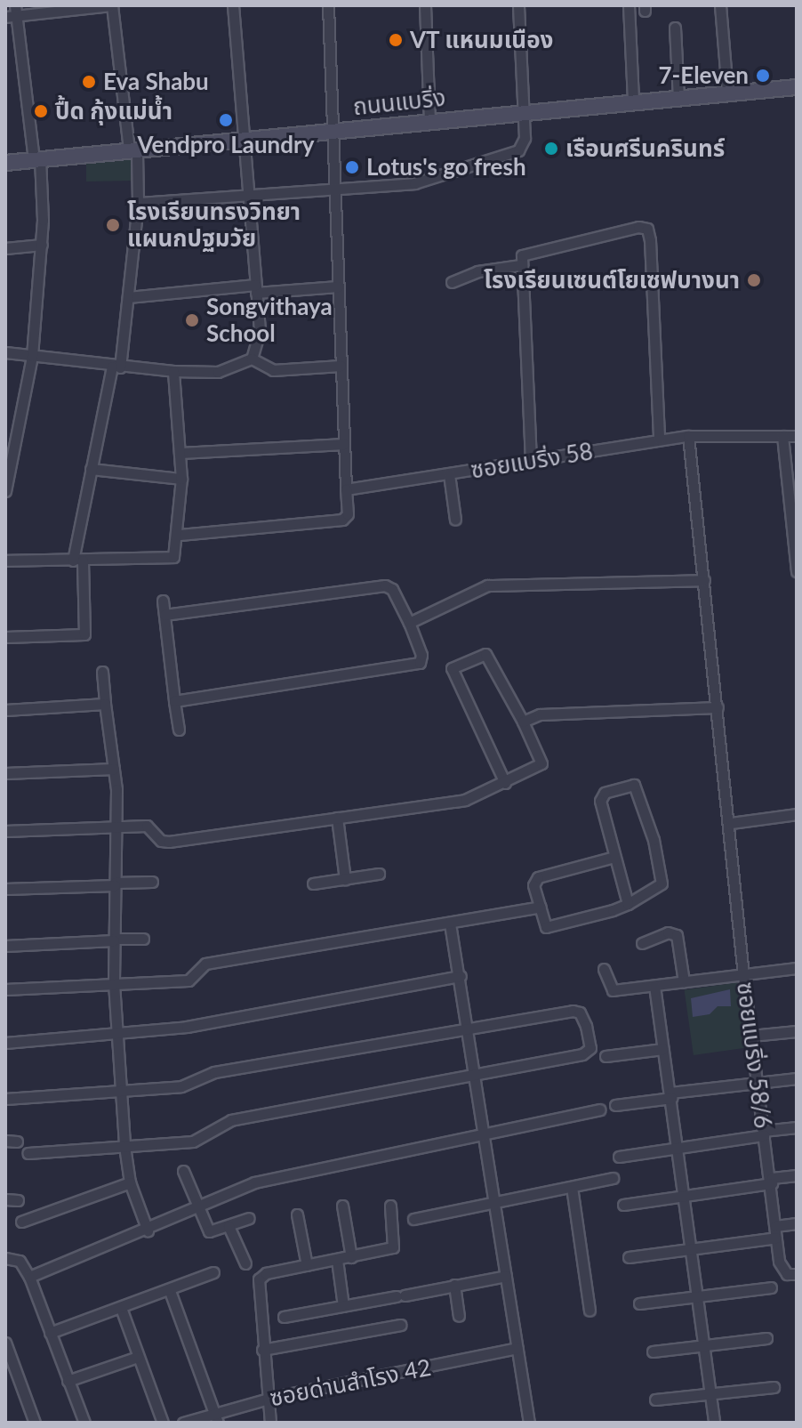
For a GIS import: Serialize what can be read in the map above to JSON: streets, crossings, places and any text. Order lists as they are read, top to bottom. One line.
{"streets":{"main road":["ถนนแบริ่ง"],"street":["ซอยแบริ่ง 58","ซอยแบริ่ง 58/6","ซอยด่านสำโรง 42"]},"places":["VT แหนมเนือง","7-Eleven","Eva Shabu","ปื้ด กุ้งแม่น้ำ","Vendpro Laundry","เรือนศรีนครินทร์","Lotus's go fresh","โรงเรียนทรงวิทยา แผนกปฐมวัย","โรงเรียนเซนต์โยเซฟบางนา","Songvithaya School"]}
